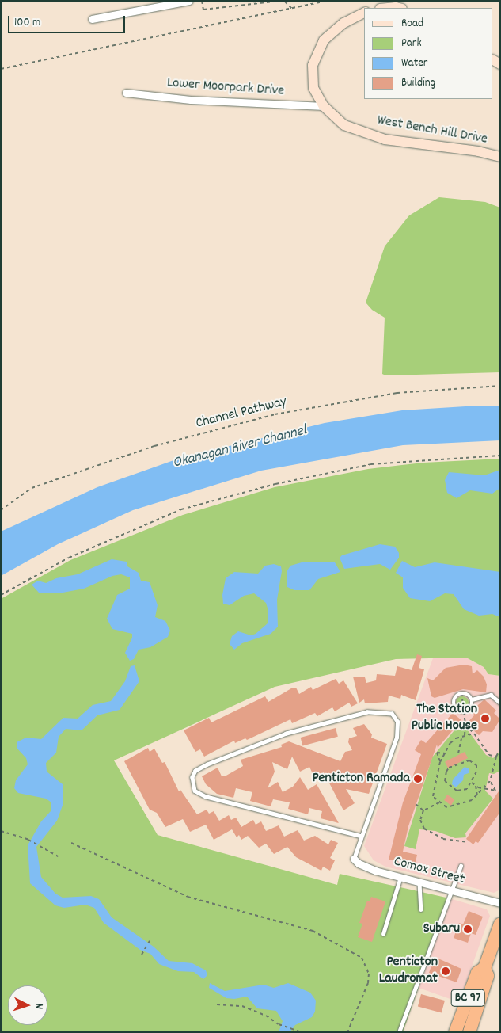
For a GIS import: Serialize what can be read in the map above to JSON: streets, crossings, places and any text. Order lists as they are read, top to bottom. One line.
{"streets":{"highway":["BC 97"],"street":["Lower Moorpark Drive","West Bench Hill Drive","Comox Street"],"path":["Channel Pathway"]},"crossings":[["Lower Moorpark Drive","West Bench Hill Drive"]],"water":["Okanagan River Channel"],"places":["The Station Public House","Penticton Ramada","Subaru","Penticton Laudromat"],"legend":["Road","Park","Water","Building"],"scale_bar":"100 m","north":"right"}
